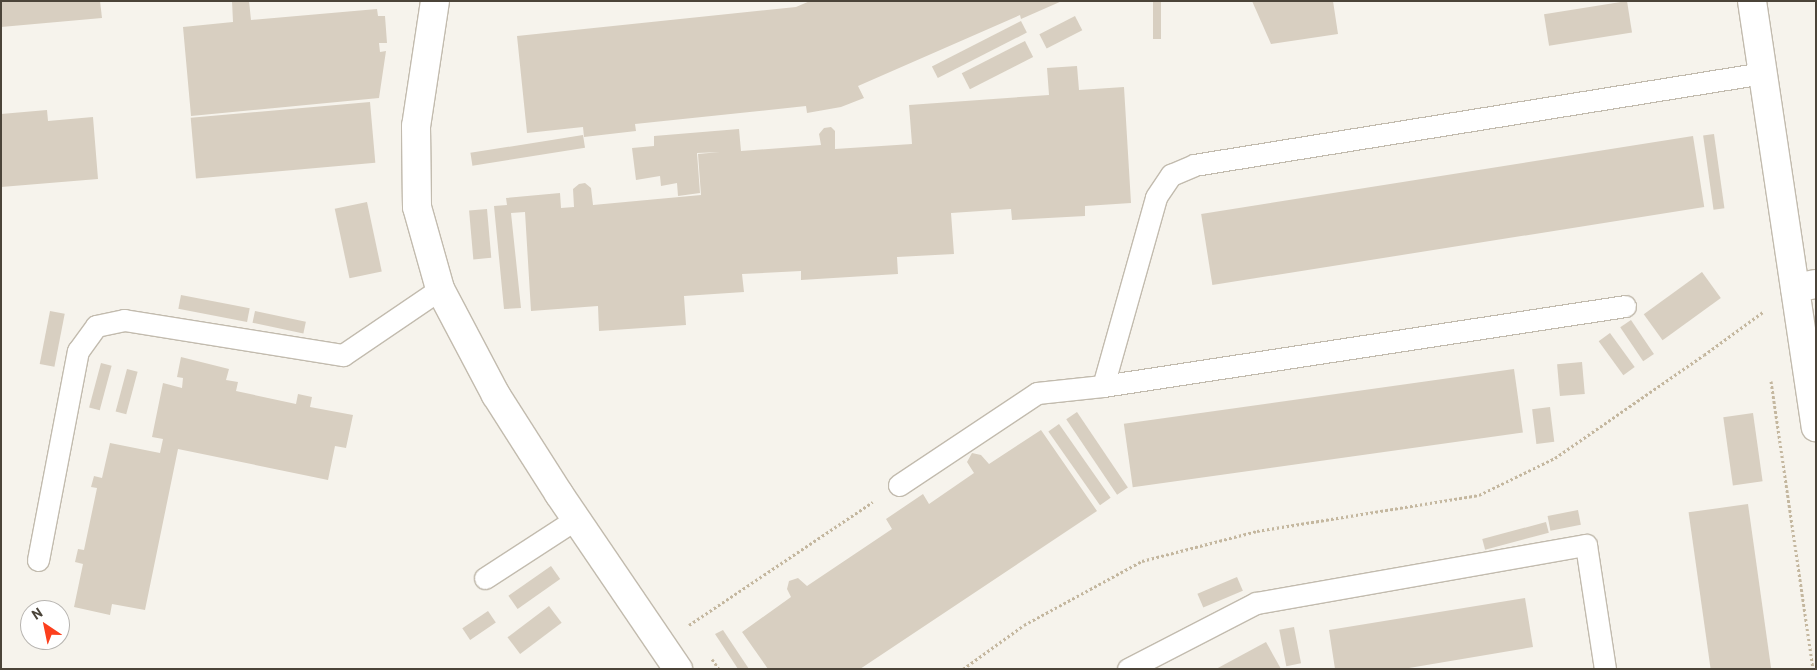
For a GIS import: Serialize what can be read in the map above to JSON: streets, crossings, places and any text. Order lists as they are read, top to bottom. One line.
{"north":"top left"}
